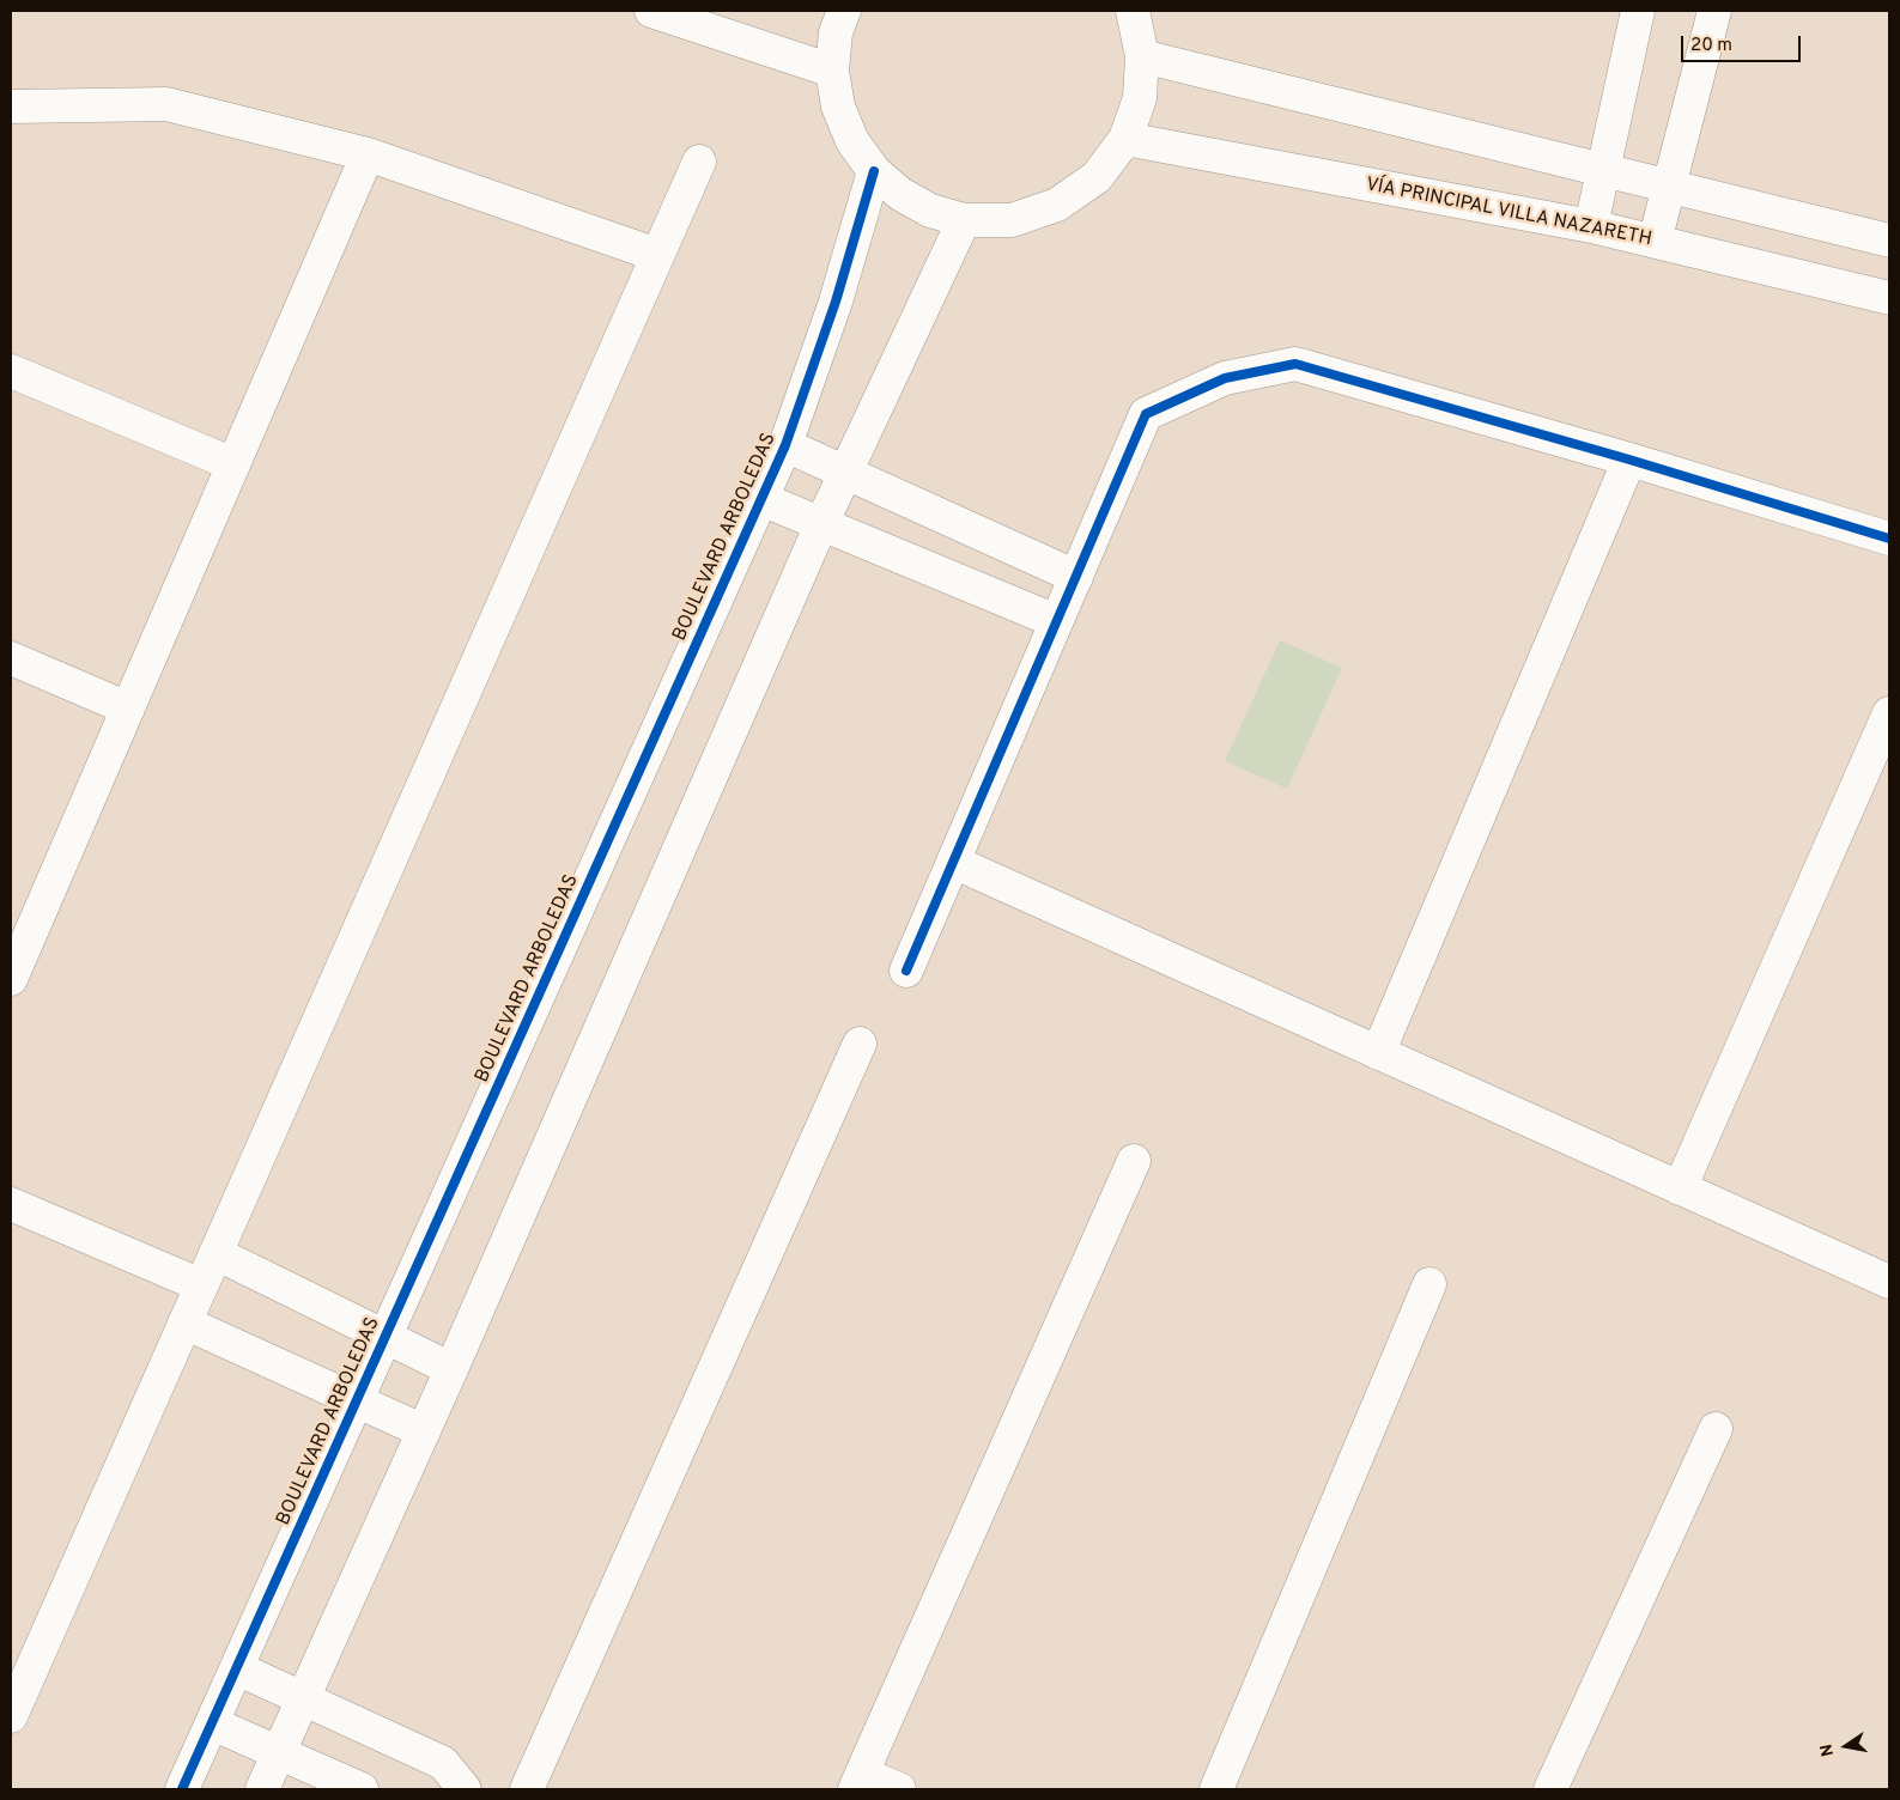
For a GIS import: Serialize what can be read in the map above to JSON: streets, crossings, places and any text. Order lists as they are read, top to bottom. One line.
{"streets":{"street":["VÍA PRINCIPAL VILLA NAZARETH","BOULEVARD ARBOLEDAS"]},"scale_bar":"20 m","north":"left"}
